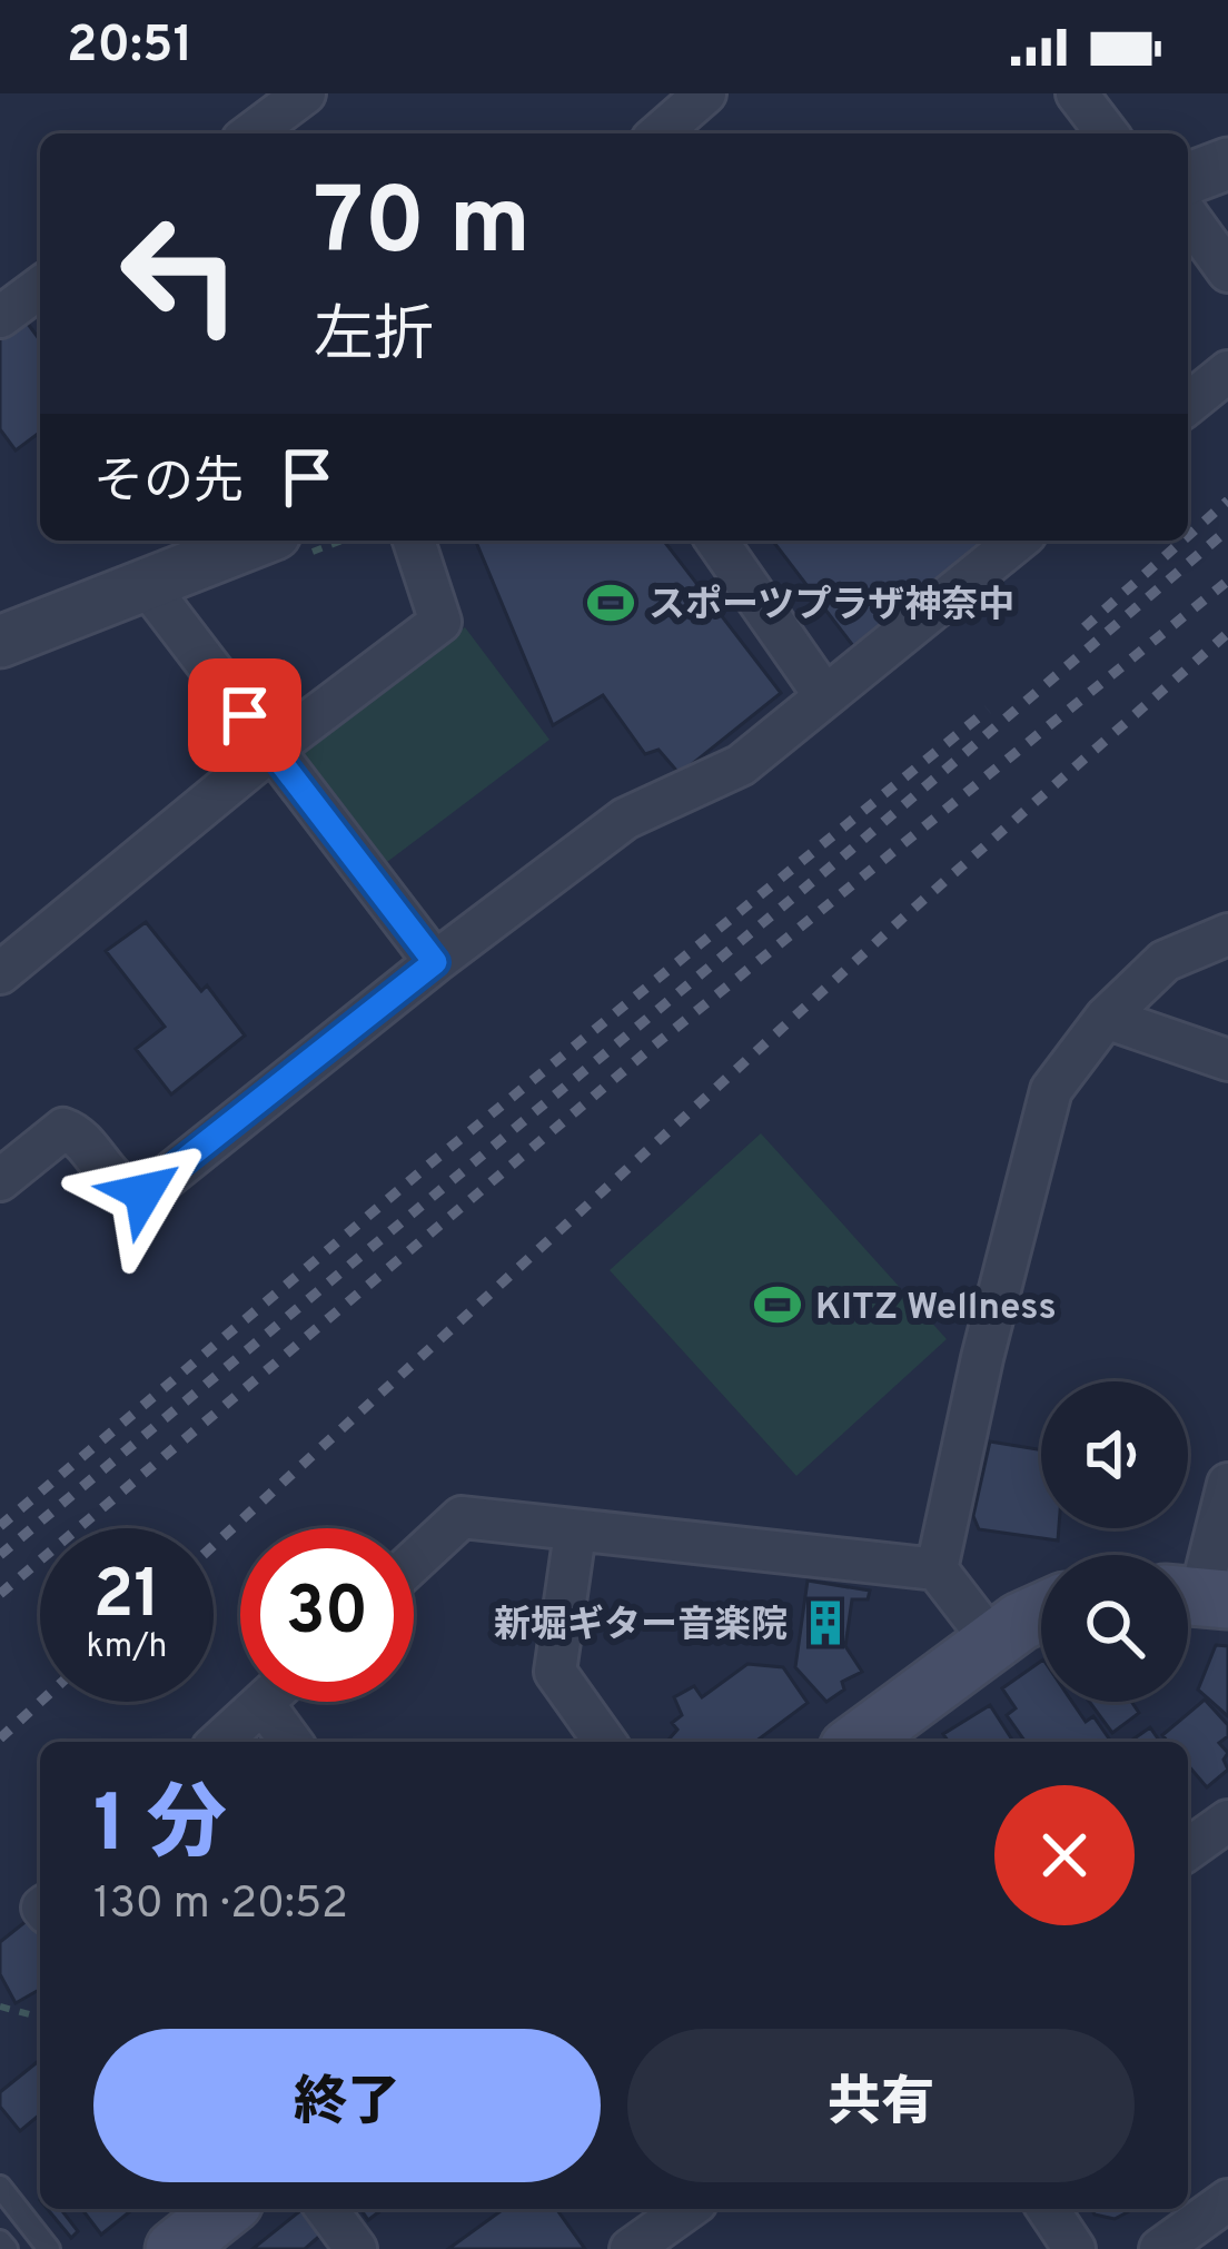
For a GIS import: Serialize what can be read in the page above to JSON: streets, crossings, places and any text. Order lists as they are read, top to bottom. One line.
{"places":{"sports":["スポーツプラザ神奈中","KITZ Wellness"],"building":["新堀ギター音楽院"]},"page":{"status":"20:51","turn":["70 m","左折"],"then":"その先","speed":"21 km/h","limit":"30","heading":["1 分","130 m · 20:52"],"buttons":["終了","共有"]}}
